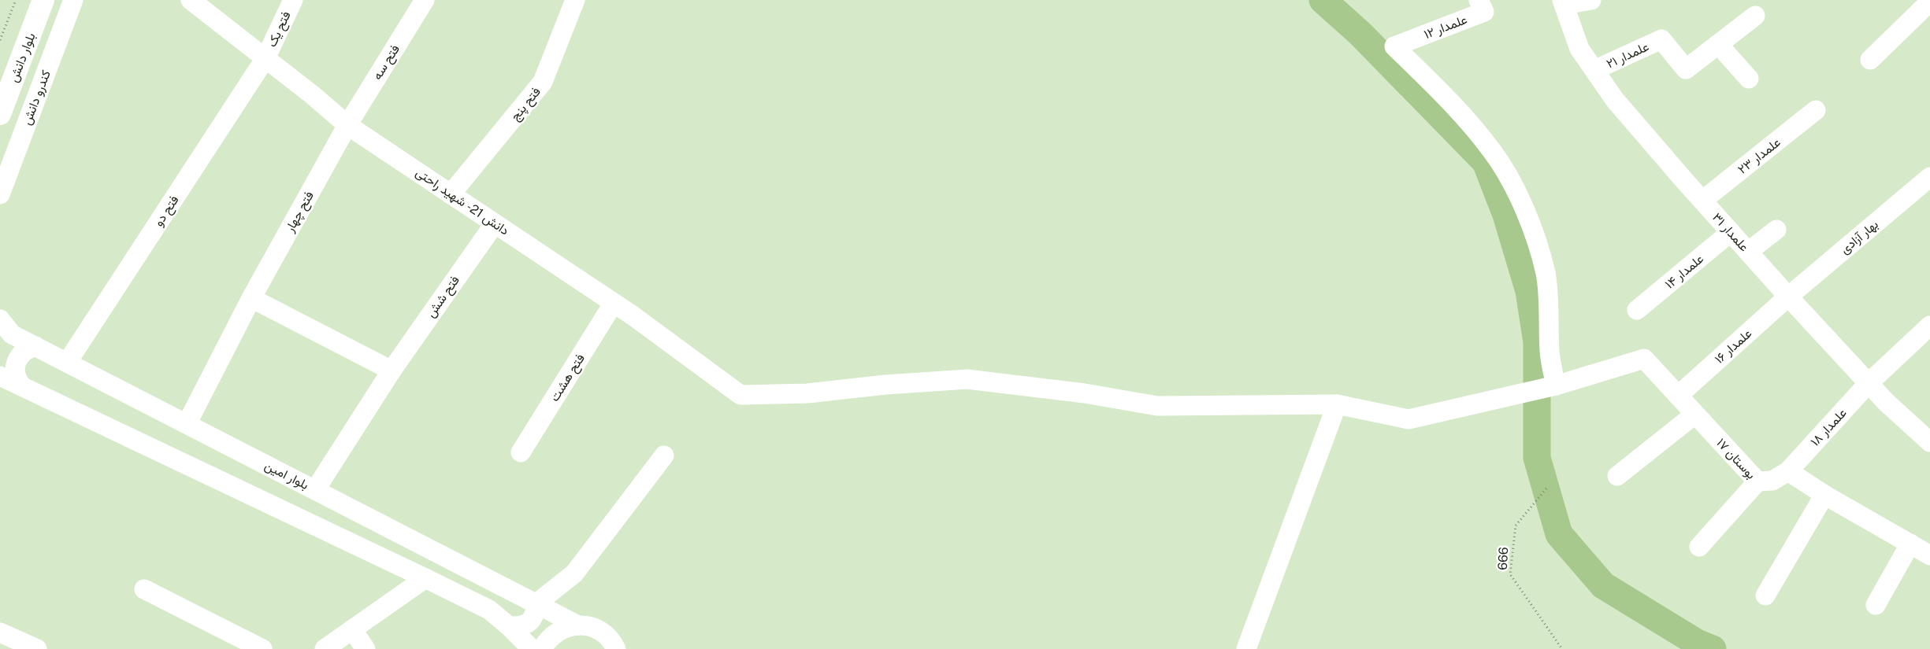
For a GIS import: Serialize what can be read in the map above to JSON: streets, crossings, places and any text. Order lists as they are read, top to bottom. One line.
{"streets":{"main road":["بلوار دانش"],"street":["علمدار ۱۲","فتح یک","علمدار ۲۱","فتح سه","کندرو دانش","فتح پنج","علمدار ۲۳","دانش 21 - شهید راحتی","فتح دو","فتح چهار","علمدار ۳۱","بهار آزادی","علمدار ۱۴","فتح شش","علمدار ۱۶","فتح هشت","علمدار ۱۸","بوستان ۱۷","بلوار امین"],"path":["666"]},"crossings":[["علمدار ۱۲","بوستان ۱۷"],["فتح یک","دانش 21 - شهید راحتی"],["فتح یک","فتح دو"],["علمدار ۲۱","علمدار ۳۱"],["فتح سه","دانش 21 - شهید راحتی"],["فتح سه","فتح چهار"],["فتح پنج","دانش 21 - شهید راحتی"],["علمدار ۲۳","علمدار ۳۱"],["دانش 21 - شهید راحتی","فتح دو"],["دانش 21 - شهید راحتی","فتح چهار"],["دانش 21 - شهید راحتی","فتح شش"],["دانش 21 - شهید راحتی","فتح هشت"],["فتح دو","بلوار امین"],["فتح چهار","بلوار امین"],["علمدار ۳۱","بهار آزادی"],["علمدار ۳۱","علمدار ۱۴"],["علمدار ۳۱","علمدار ۱۶"],["علمدار ۳۱","علمدار ۱۸"],["بهار آزادی","علمدار ۱۶"],["فتح شش","بلوار امین"],["علمدار ۱۶","بوستان ۱۷"],["علمدار ۱۸","بوستان ۱۷"]]}
